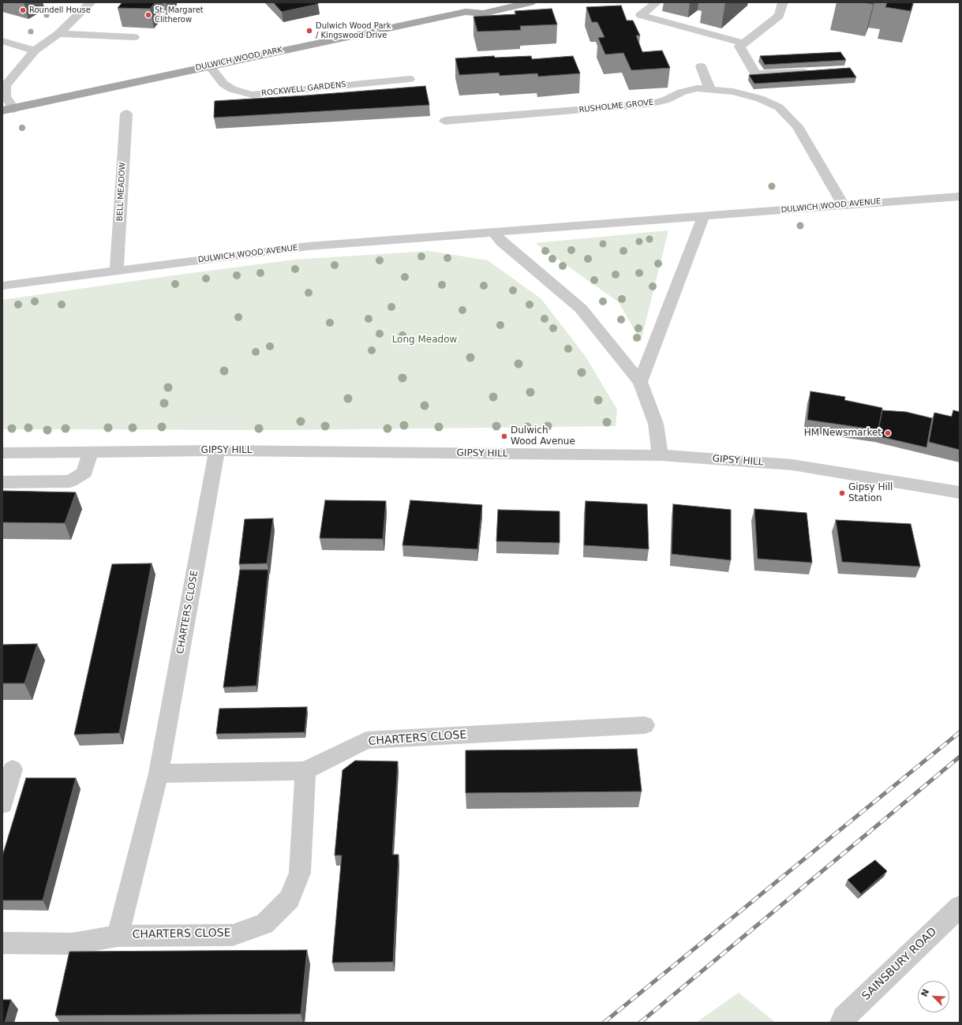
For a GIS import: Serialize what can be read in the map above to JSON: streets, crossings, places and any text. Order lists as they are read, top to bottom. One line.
{"streets":{"main road":["DULWICH WOOD PARK"],"street":["ROCKWELL GARDENS","RUSHOLME GROVE","BELL MEADOW","DULWICH WOOD AVENUE","GIPSY HILL","CHARTERS CLOSE","SAINSBURY ROAD"]},"crossings":[["DULWICH WOOD PARK","ROCKWELL GARDENS"],["RUSHOLME GROVE","DULWICH WOOD AVENUE"],["BELL MEADOW","DULWICH WOOD AVENUE"],["GIPSY HILL","CHARTERS CLOSE"]],"parks":["Long Meadow"],"places":["Roundell House","St. Margaret Clitherow","Dulwich Wood Park / Kingswood Drive","HM Newsmarket","Dulwich Wood Avenue","Gipsy Hill Station"],"north":"top left"}
